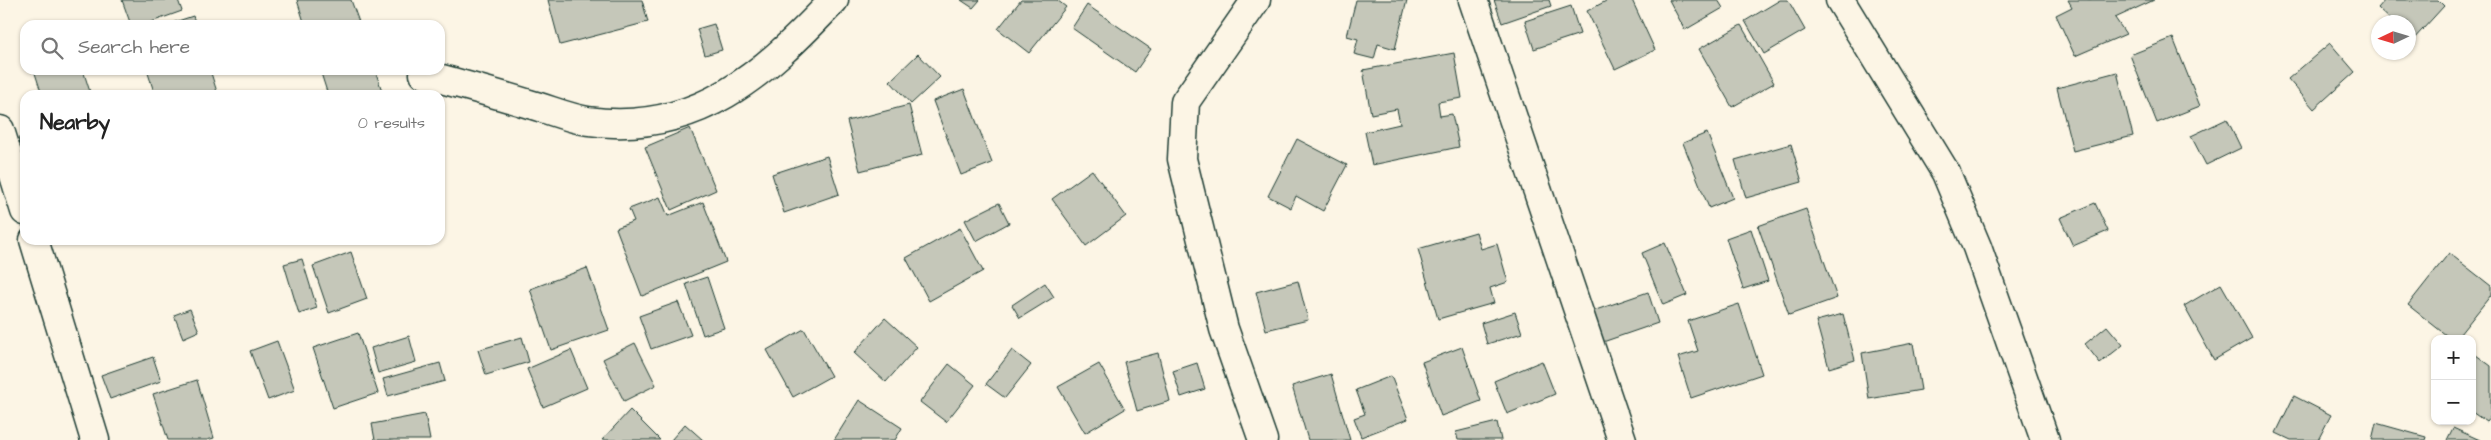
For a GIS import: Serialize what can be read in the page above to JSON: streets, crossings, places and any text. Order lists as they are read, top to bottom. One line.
{"north":"left","page":{"search":"Search here","heading":["Nearby","0 results"],"map_buttons":["+","−"]}}
